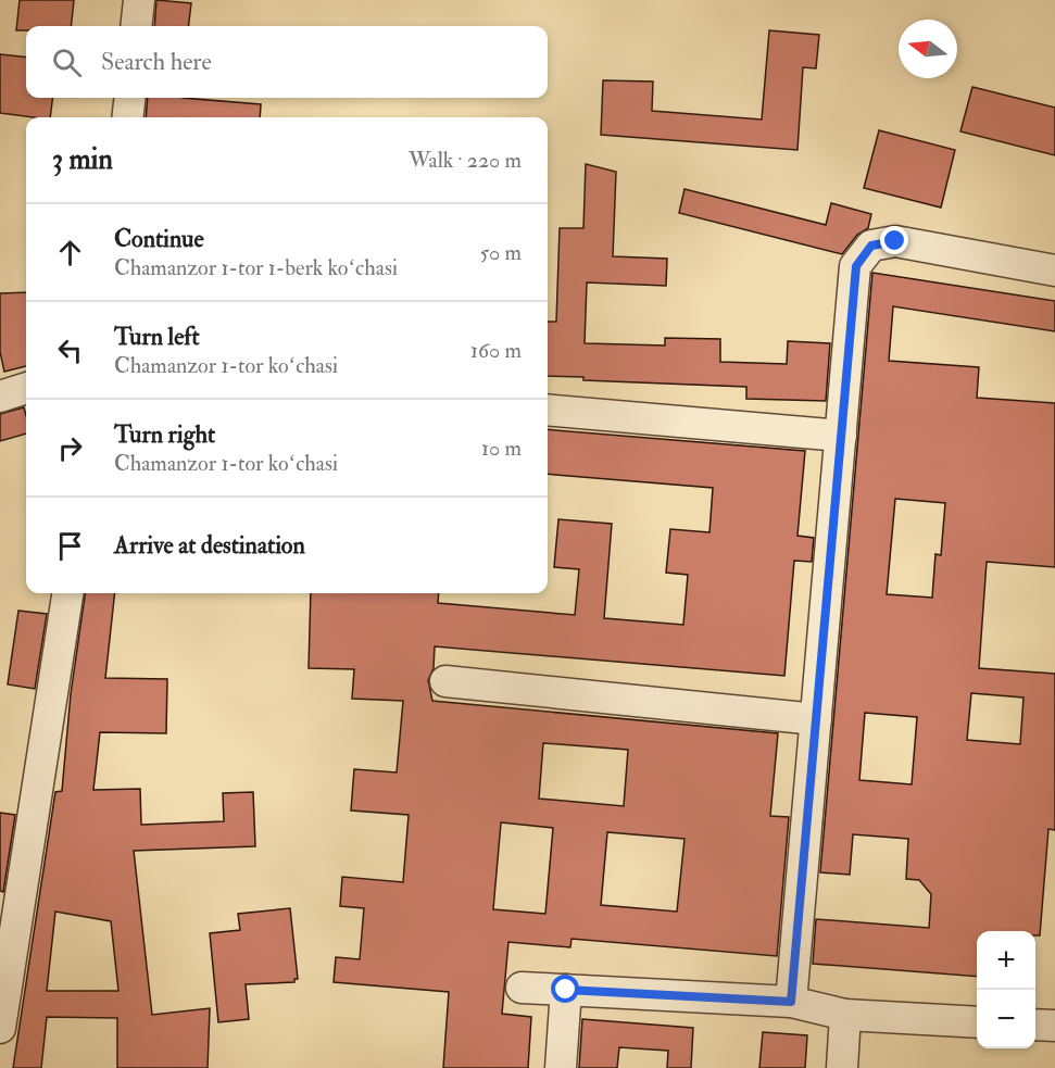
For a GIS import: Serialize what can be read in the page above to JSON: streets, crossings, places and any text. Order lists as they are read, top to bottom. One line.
{"north":"left","page":{"search":"Search here","heading":["3 min","Walk · 220 m"],"list":[["Continue","Chamanzor 1-tor 1-berk koʻchasi","50 m"],["Turn left","Chamanzor 1-tor koʻchasi","160 m"],["Turn right","Chamanzor 1-tor koʻchasi","10 m"],"Arrive at destination"],"map_buttons":["+","−"]}}
